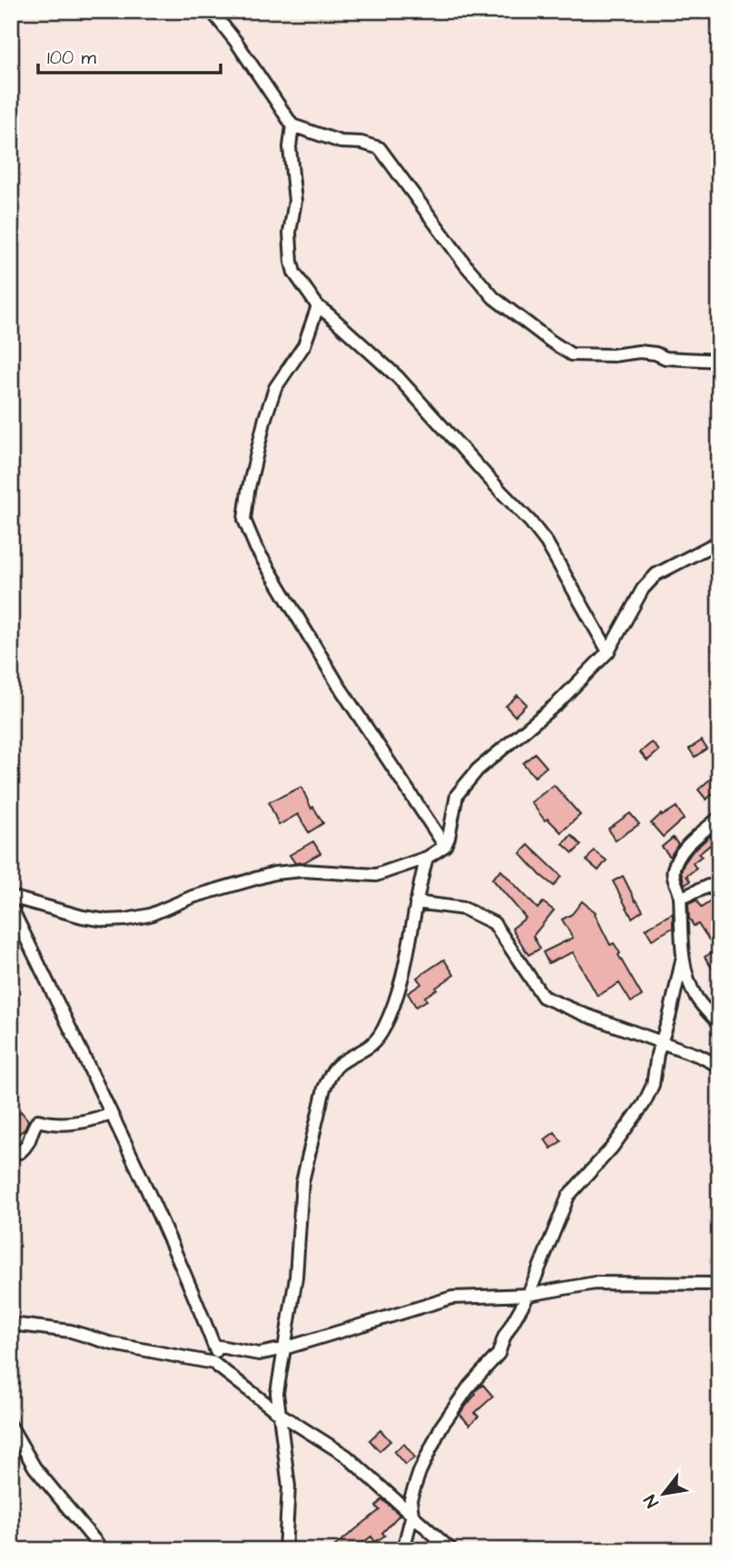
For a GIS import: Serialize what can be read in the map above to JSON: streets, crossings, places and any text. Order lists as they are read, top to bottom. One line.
{"scale_bar":"100 m","north":"bottom left"}
